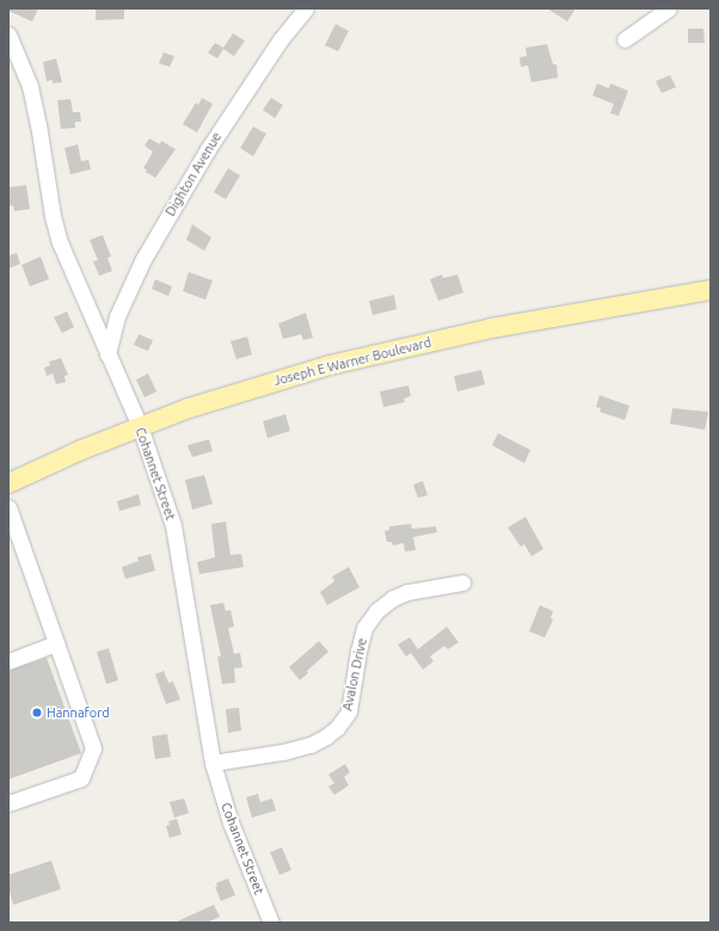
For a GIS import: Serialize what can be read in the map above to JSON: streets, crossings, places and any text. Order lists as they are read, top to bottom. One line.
{"streets":{"main road":["Joseph E Warner Boulevard"],"street":["Dighton Avenue","Cohannet Street","Avalon Drive"]},"crossings":[["Dighton Avenue","Cohannet Street"],["Joseph E Warner Boulevard","Cohannet Street"],["Cohannet Street","Avalon Drive"]],"places":["Hannaford"]}
